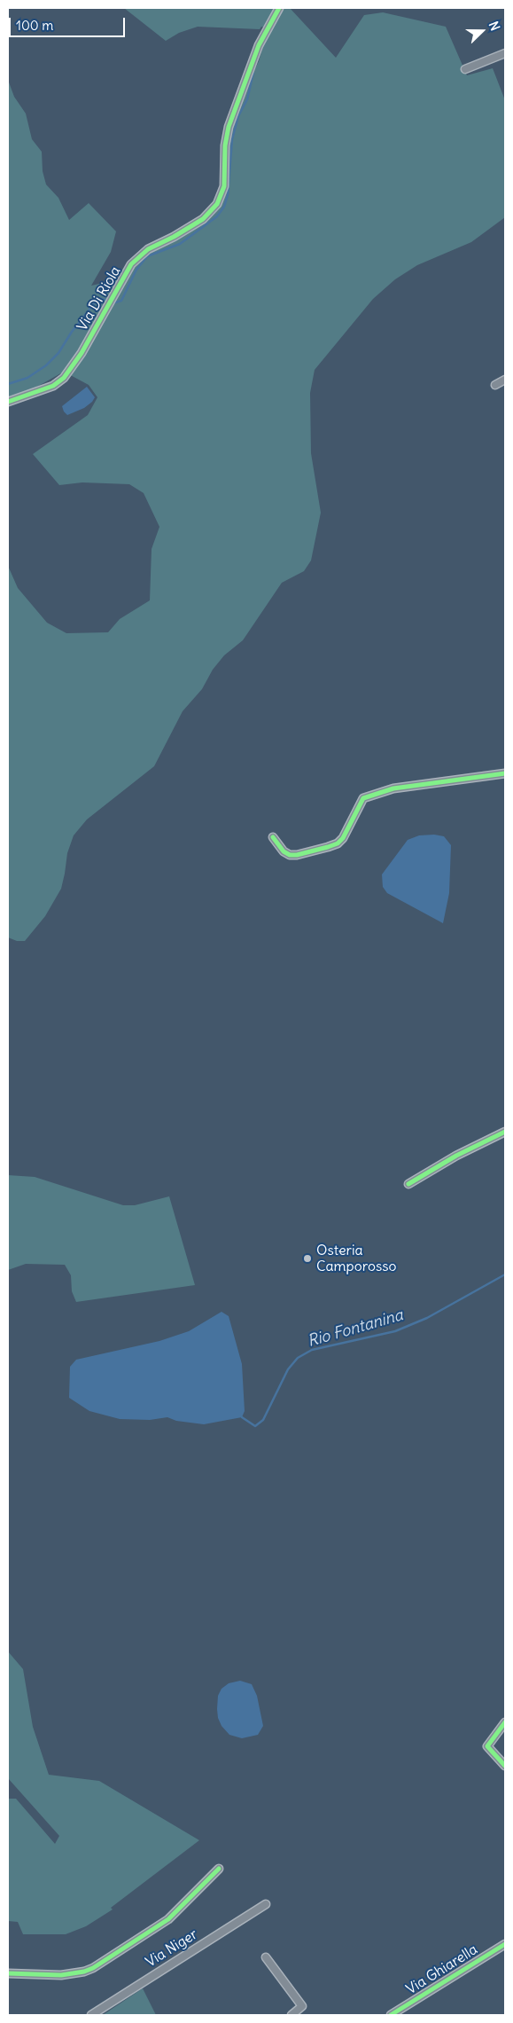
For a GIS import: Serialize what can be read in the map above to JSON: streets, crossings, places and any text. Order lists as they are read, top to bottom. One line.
{"streets":{"street":["Via Di Riola","Via Niger","Via Ghiarella"]},"water":["Rio Fontanina"],"places":["Osteria Camporosso"],"scale_bar":"100 m","north":"right"}
